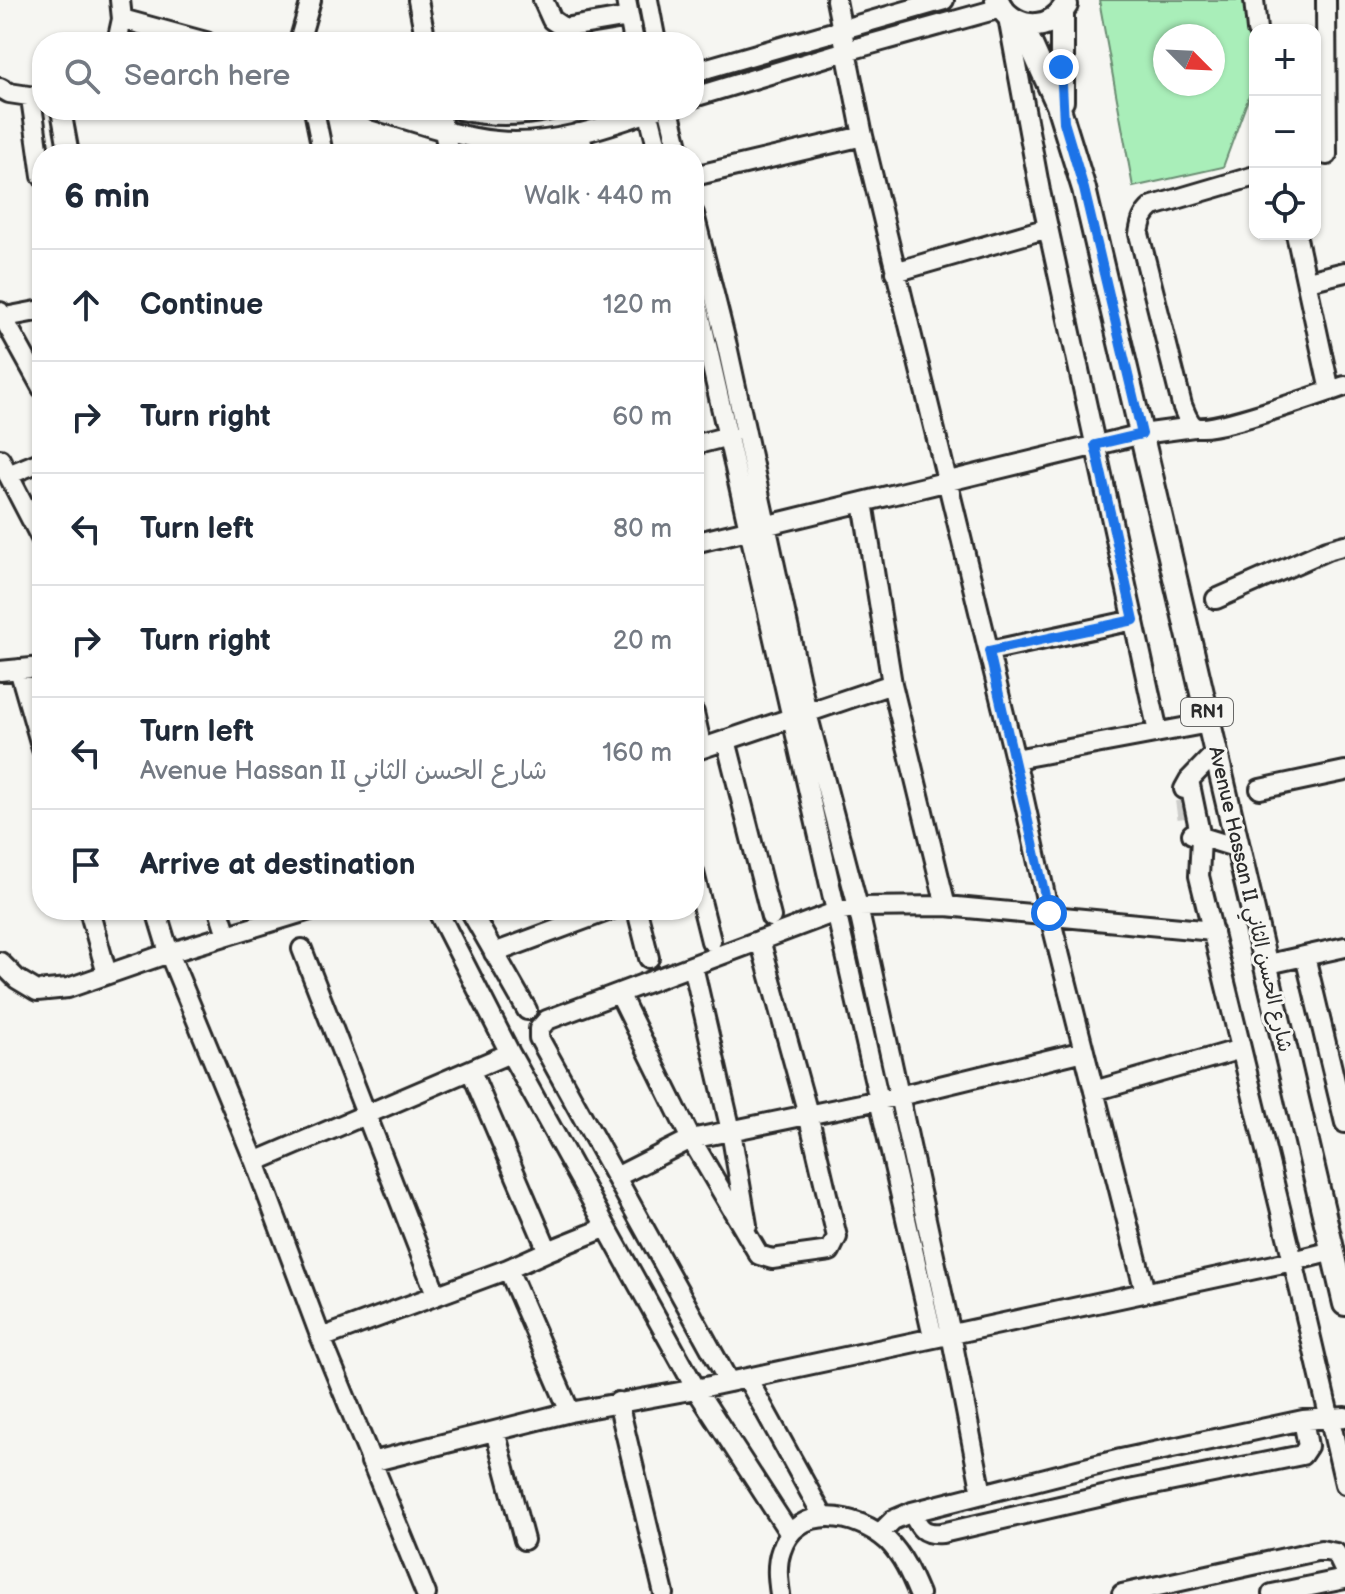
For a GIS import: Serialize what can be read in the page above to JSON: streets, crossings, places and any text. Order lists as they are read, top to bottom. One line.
{"streets":{"main road":["RN1","Avenue Hassan II شارع الحسن الثاني"]},"crossings":[["RN1","Avenue Hassan II شارع الحسن الثاني"]],"north":"bottom right","page":{"map_buttons":["+","−"],"search":"Search here","heading":["6 min","Walk · 440 m"],"list":[["Continue","120 m"],["Turn right","60 m"],["Turn left","80 m"],["Turn right","20 m"],["Turn left","Avenue Hassan II شارع الحسن الثاني","160 m"],"Arrive at destination"]}}
